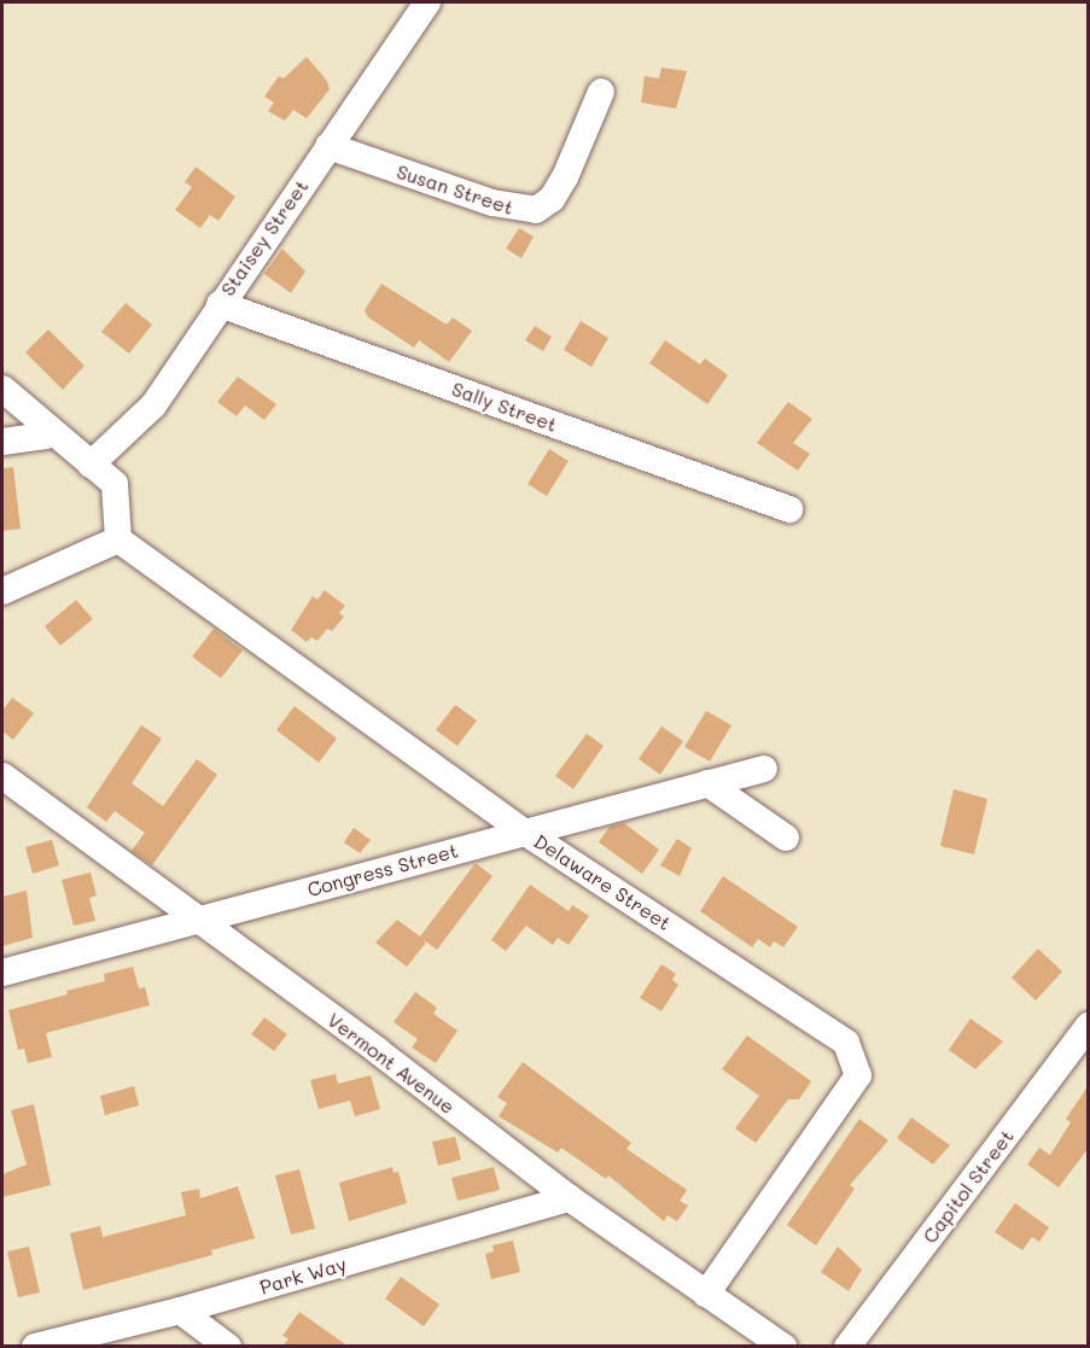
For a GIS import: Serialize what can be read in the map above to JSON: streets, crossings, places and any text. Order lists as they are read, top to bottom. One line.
{"streets":{"street":["Susan Street","Staisey Street","Sally Street","Congress Street","Delaware Street","Vermont Avenue","Capitol Street","Park Way"]},"crossings":[["Susan Street","Staisey Street"],["Staisey Street","Sally Street"],["Congress Street","Delaware Street"],["Congress Street","Vermont Avenue"],["Delaware Street","Vermont Avenue"],["Vermont Avenue","Park Way"]]}
